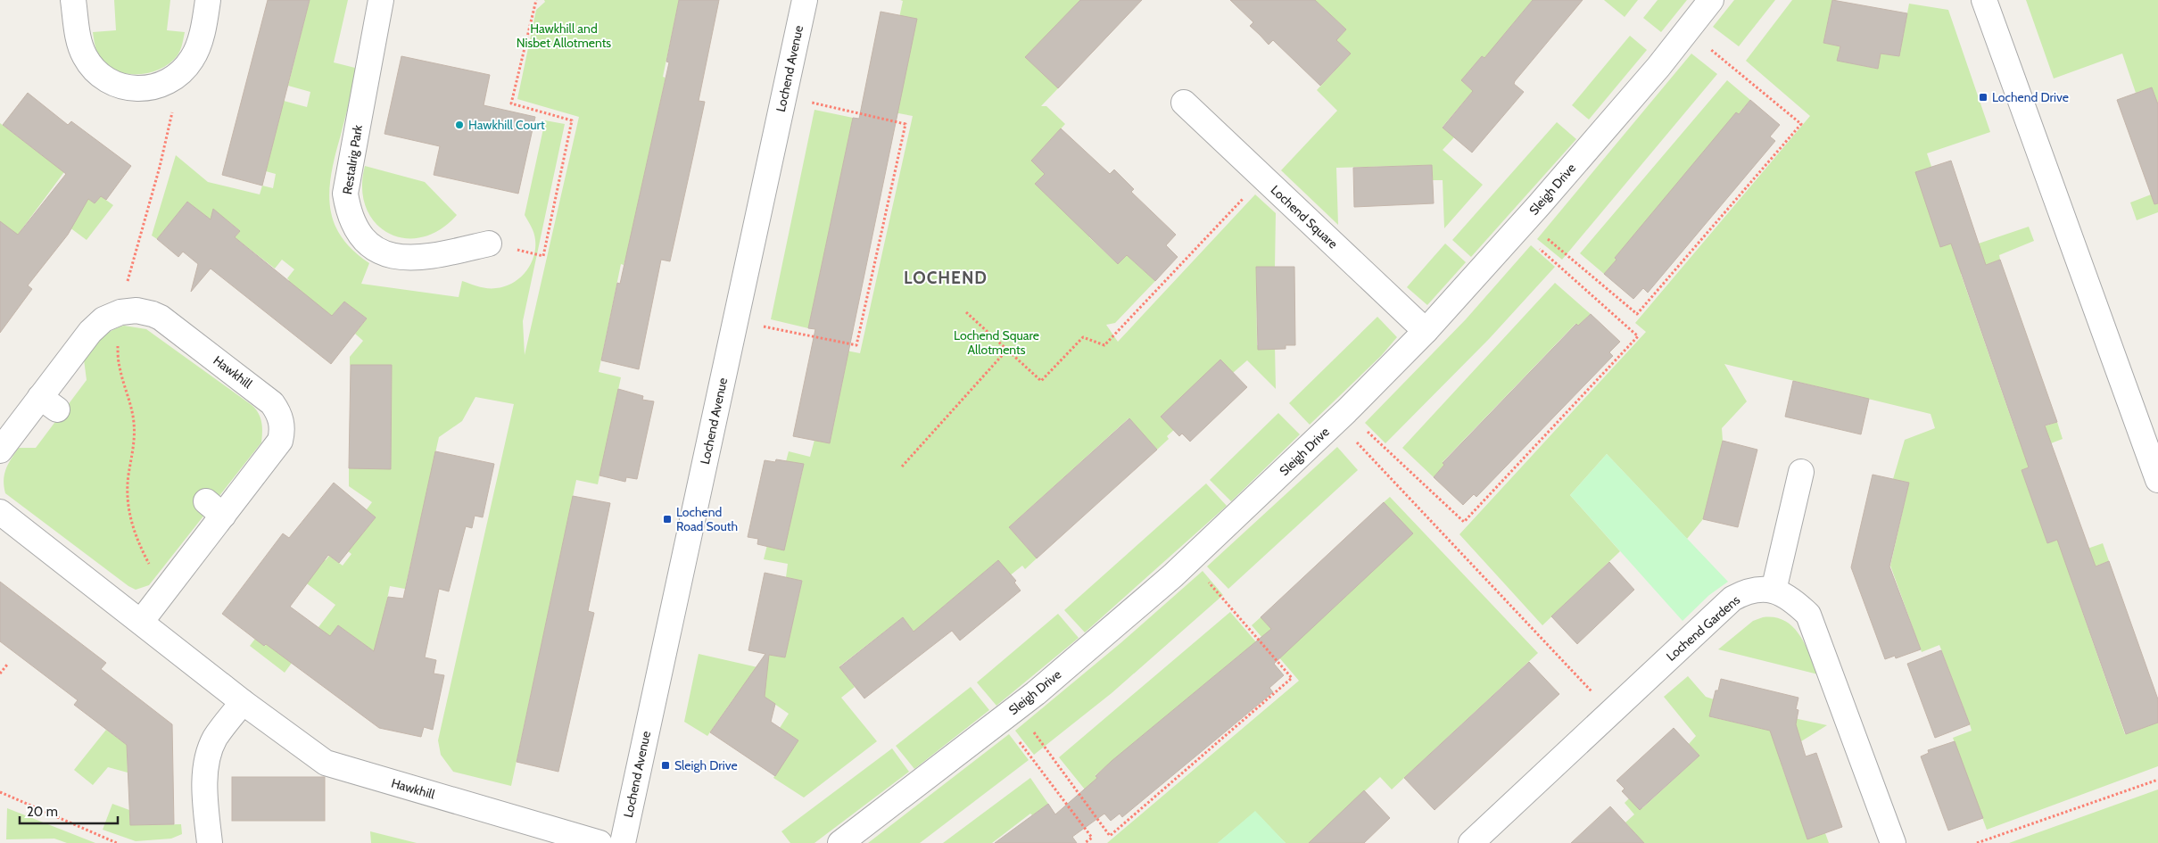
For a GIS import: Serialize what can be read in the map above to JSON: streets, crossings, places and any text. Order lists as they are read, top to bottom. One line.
{"streets":{"street":["Lochend Avenue","Restalrig Park","Sleigh Drive","Lochend Square","Hawkhill","Lochend Gardens"]},"crossings":[["Sleigh Drive","Lochend Square"]],"districts":["LOCHEND"],"parks":["Hawkhill and Nisbet Allotments","Lochend Square Allotments"],"places":{"transit":["Lochend Drive","Lochend Road South","Sleigh Drive"],"other":["Hawkhill Court"]},"scale_bar":"20 m"}
